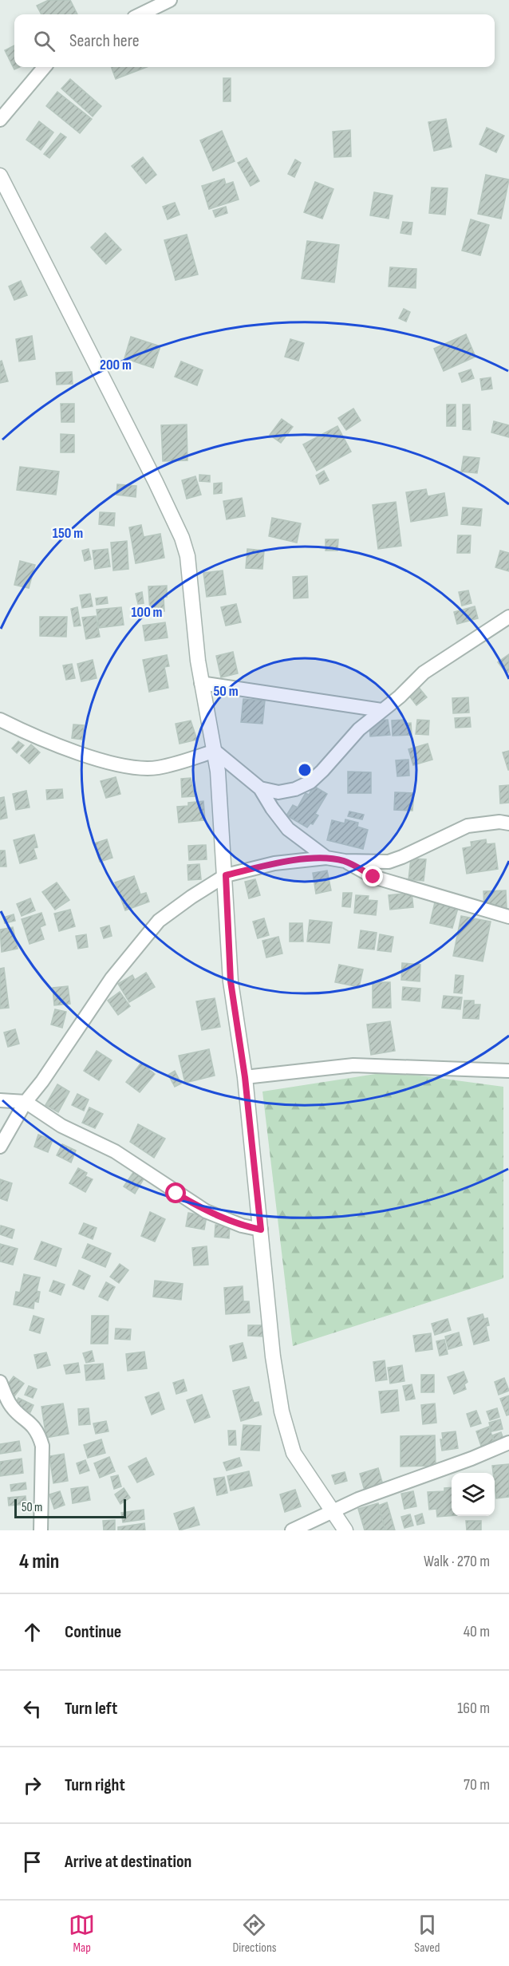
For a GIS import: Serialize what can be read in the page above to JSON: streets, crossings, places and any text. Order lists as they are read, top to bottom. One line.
{"scale_bar":"50 m","page":{"search":"Search here","scale":"50 m","heading":["4 min","Walk · 270 m"],"list":[["Continue","40 m"],["Turn left","160 m"],["Turn right","70 m"],"Arrive at destination"],"nav":["Map","Directions","Saved"]},"rings":["200 m","150 m","100 m","50 m"]}
